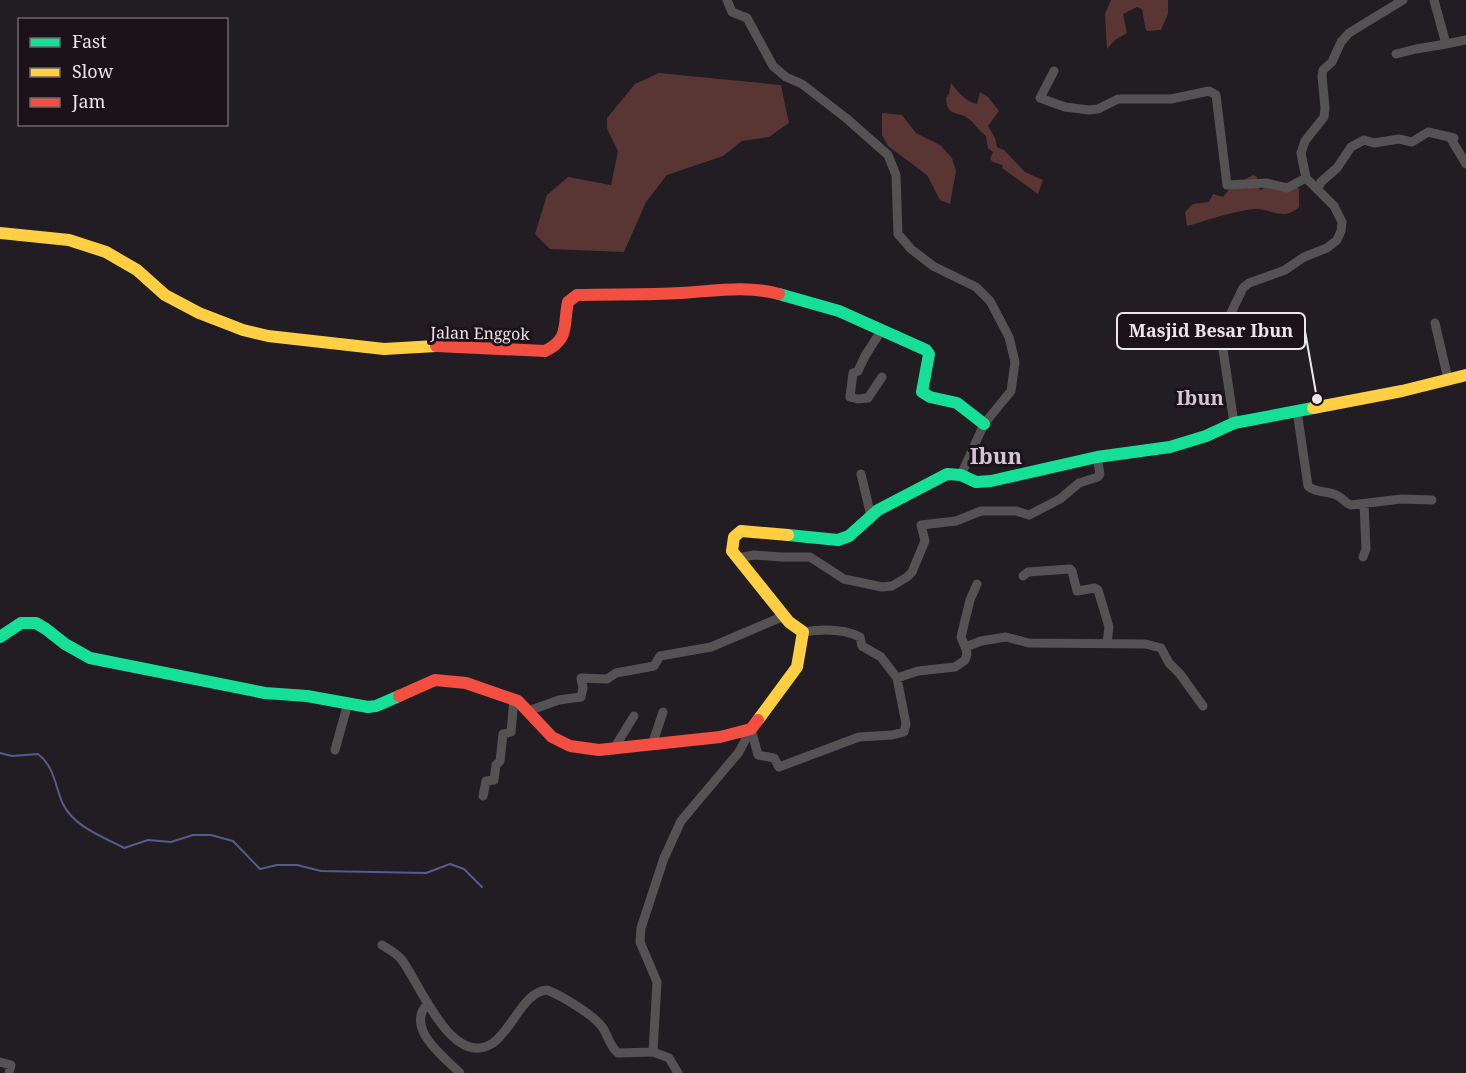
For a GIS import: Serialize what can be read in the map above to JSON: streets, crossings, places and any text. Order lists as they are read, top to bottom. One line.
{"streets":{"main road":["Jalan Enggok"]},"districts":["Ibun","Ibun"],"places":["Masjid Besar Ibun"],"legend":["Fast","Slow","Jam"]}
